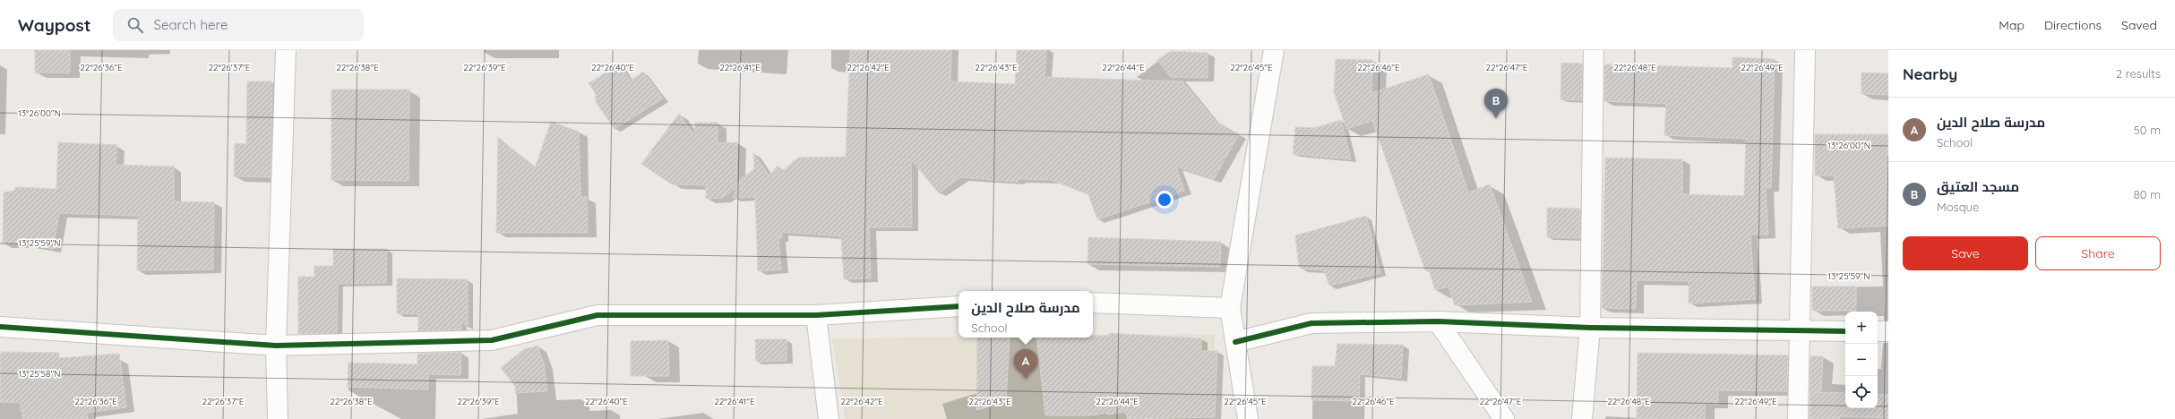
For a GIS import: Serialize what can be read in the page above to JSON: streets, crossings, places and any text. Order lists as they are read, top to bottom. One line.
{"page":{"header":"Waypost","search":"Search here","nav":["Map","Directions","Saved"],"heading":["Nearby","2 results"],"pins":["B","A"],"list":[{"mark":"A","name":"مدرسة صلاح الدين","note":"School","value":"50 m"},{"mark":"B","name":"مسجد العتيق","note":"Mosque","value":"80 m"}],"buttons":["Save","Share"],"popup":["مدرسة صلاح الدين","School"],"map_buttons":["+","−"]},"coordinates":["22°26'36\"E","22°26'37\"E","22°26'38\"E","22°26'39\"E","22°26'40\"E","22°26'41\"E","22°26'42\"E","22°26'43\"E","22°26'44\"E","22°26'45\"E","22°26'46\"E","22°26'47\"E","22°26'48\"E","22°26'49\"E","13°26'00\"N","13°25'59\"N","13°25'58\"N"]}
